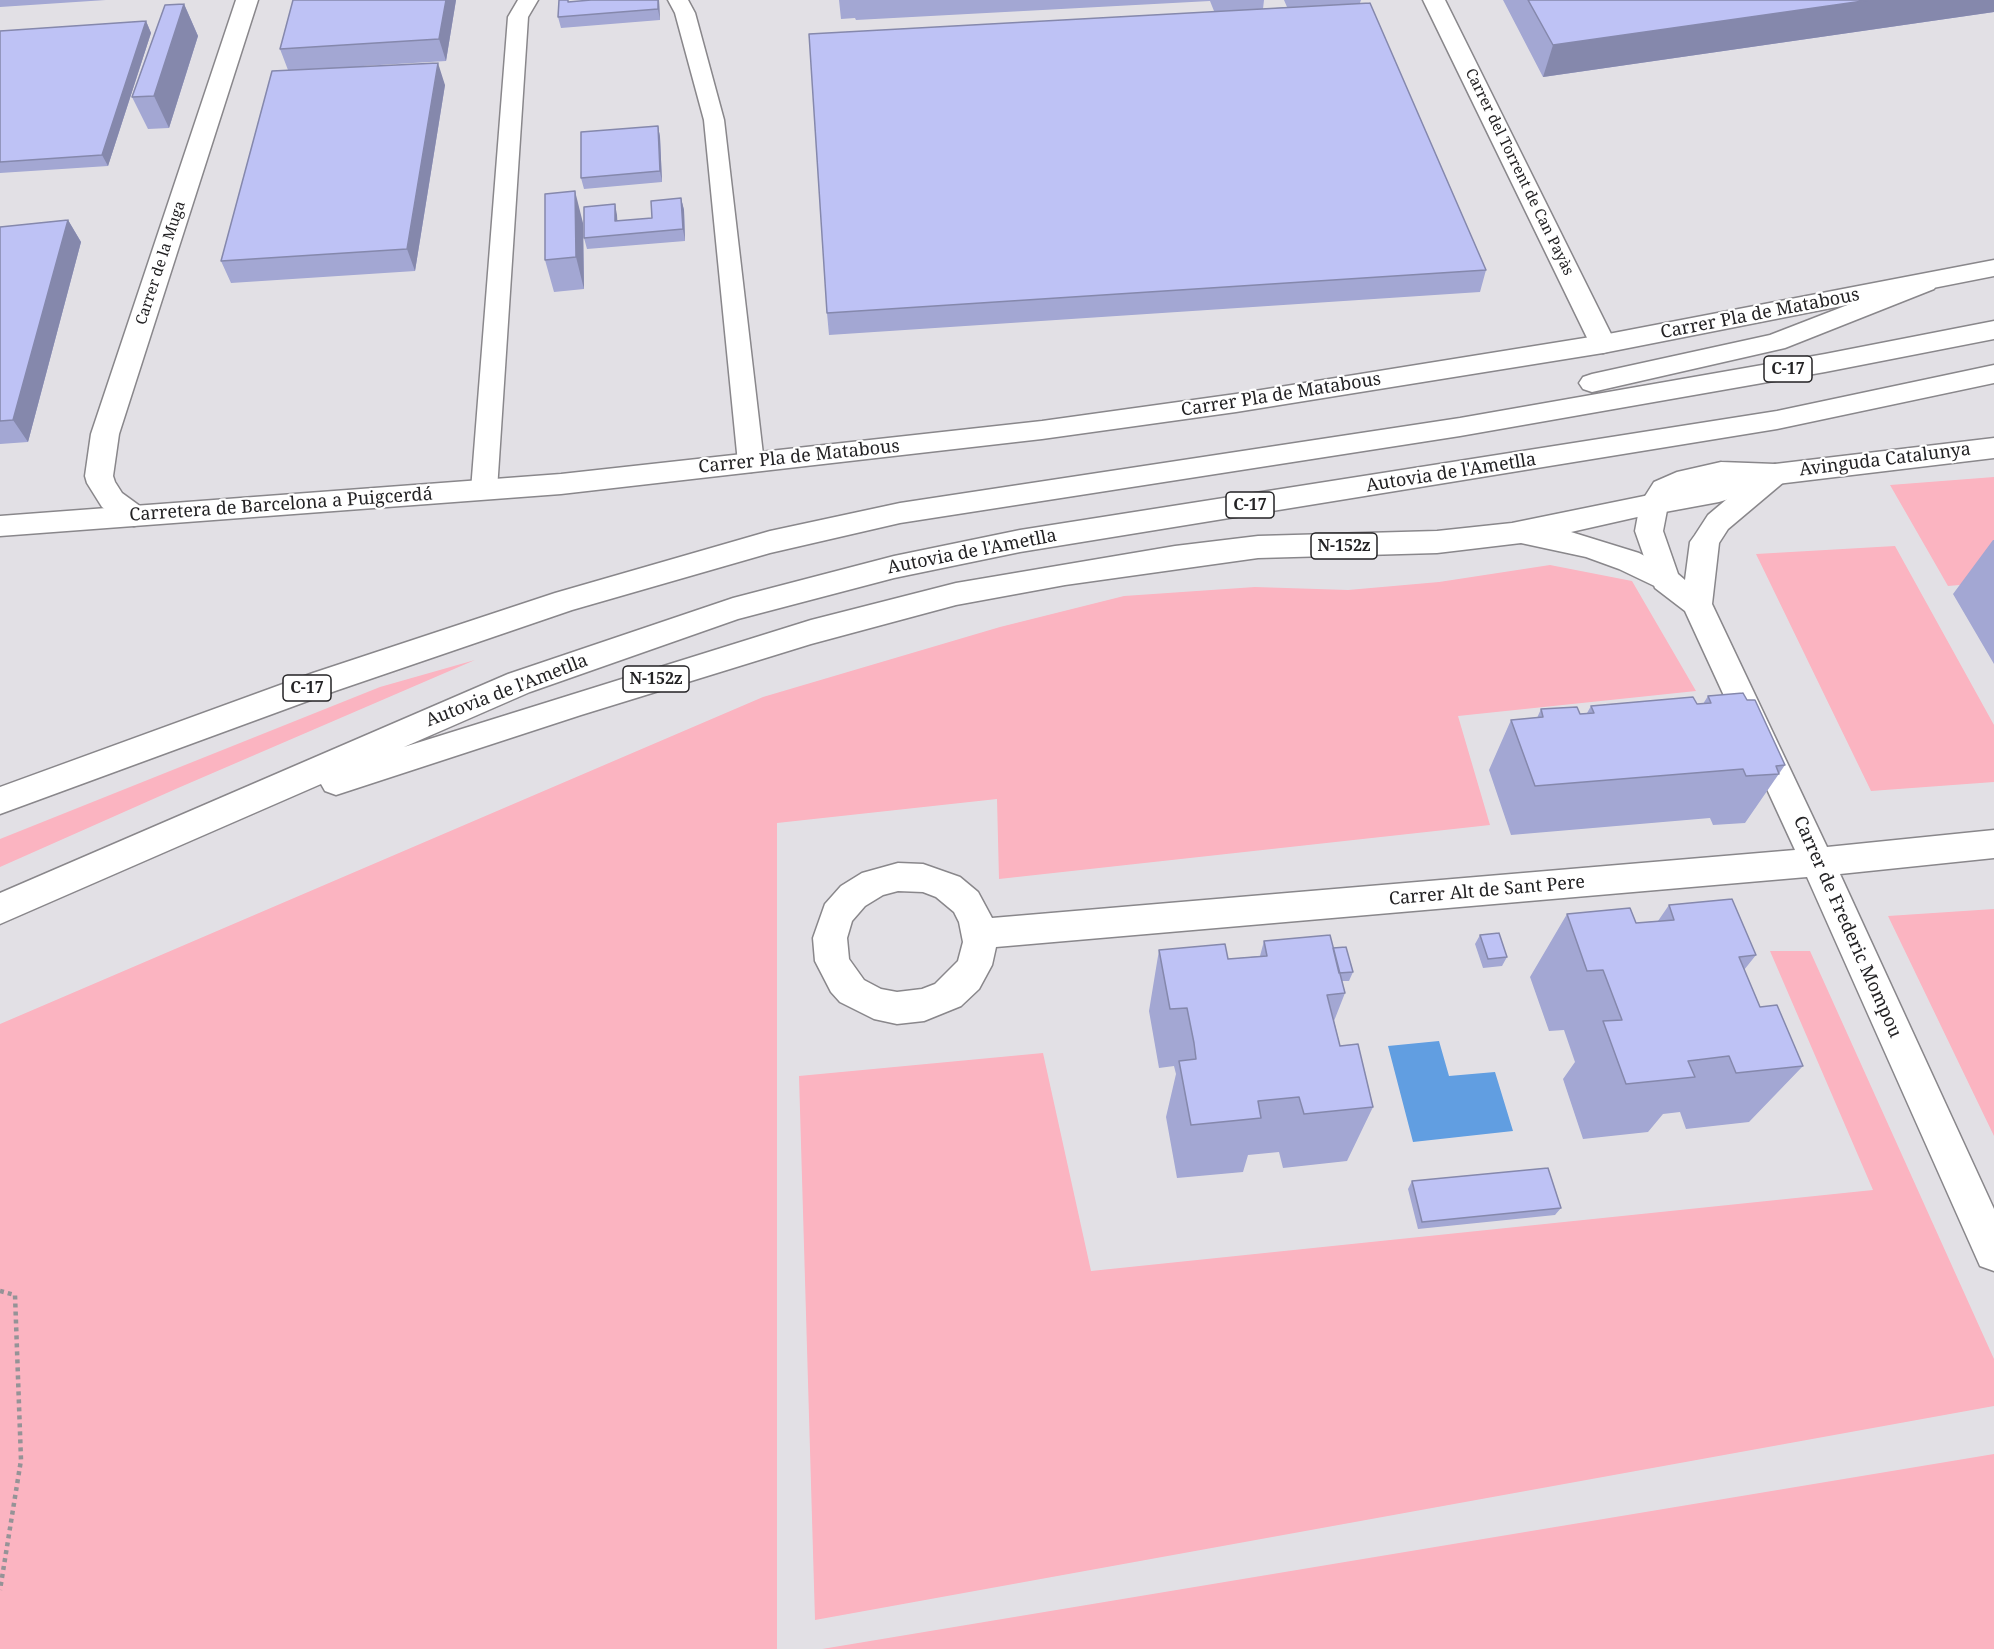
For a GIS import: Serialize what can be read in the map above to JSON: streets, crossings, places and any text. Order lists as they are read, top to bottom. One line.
{"streets":{"main road":["Carrer del Torrent de Can Payàs","Carrer de la Muga","Carrer Pla de Matabous","C-17","Avinguda Catalunya","Autovia de l'Ametlla","Carretera de Barcelona a Puigcerdá","N-152z","Carrer Alt de Sant Pere","Carrer de Frederic Mompou"]},"crossings":[["Carrer del Torrent de Can Payàs","Carrer Pla de Matabous"],["Carrer de la Muga","Carretera de Barcelona a Puigcerdá"],["Carrer Pla de Matabous","Carretera de Barcelona a Puigcerdá"],["Avinguda Catalunya","N-152z"],["Avinguda Catalunya","Carrer de Frederic Mompou"],["Autovia de l'Ametlla","N-152z"],["Carrer Alt de Sant Pere","Carrer de Frederic Mompou"]]}
